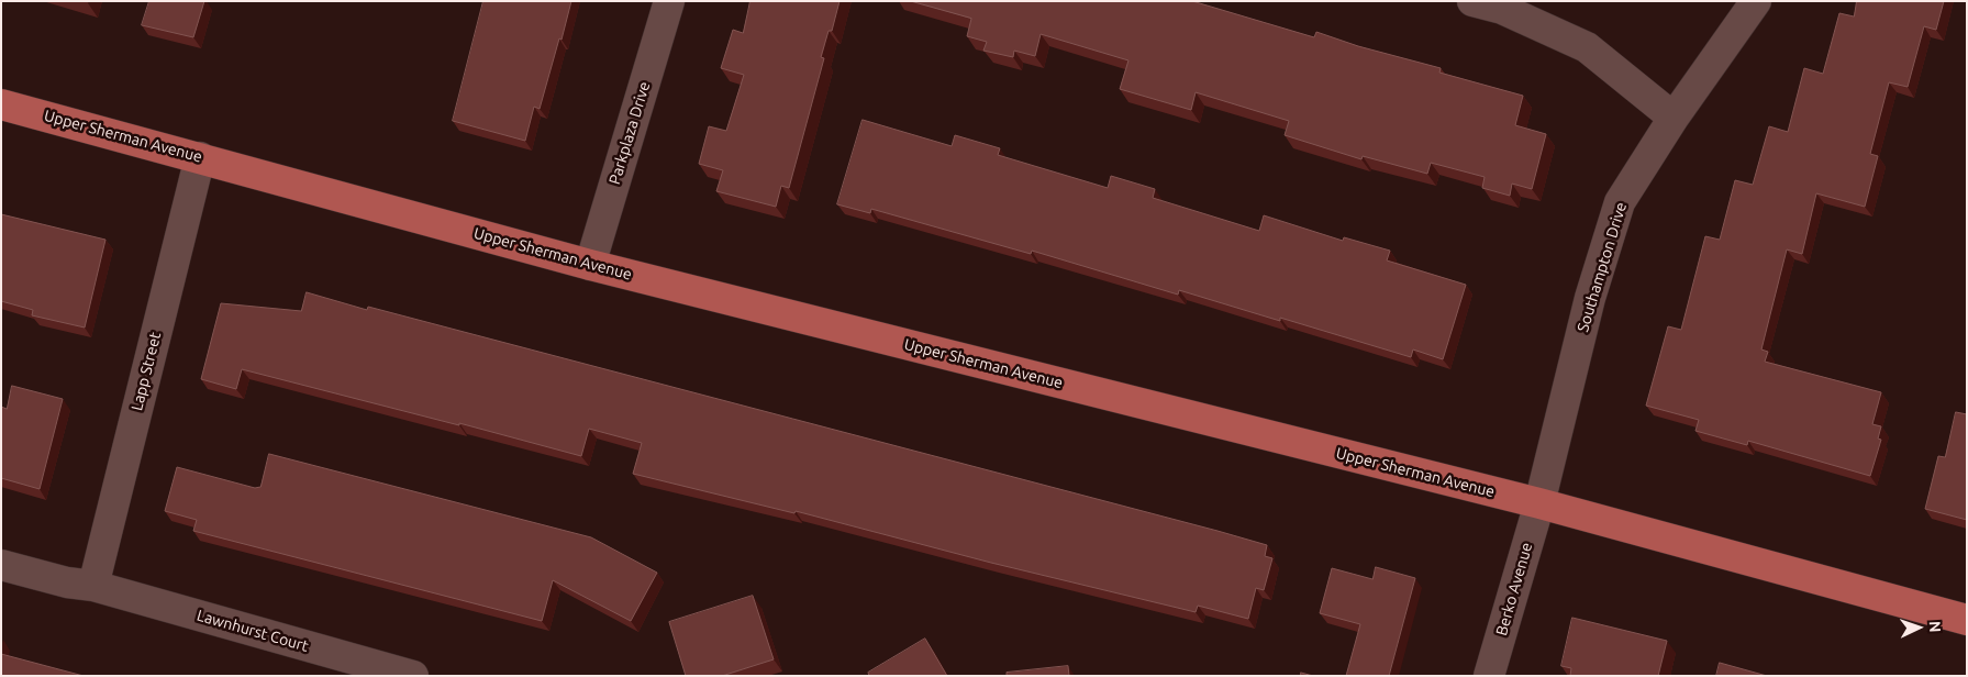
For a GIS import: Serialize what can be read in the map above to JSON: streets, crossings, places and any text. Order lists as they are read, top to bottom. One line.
{"streets":{"main road":["Upper Sherman Avenue"],"street":["Parkplaza Drive","Southampton Drive","Lapp Street","Berko Avenue","Lawnhurst Court"]},"crossings":[["Parkplaza Drive","Upper Sherman Avenue"],["Upper Sherman Avenue","Southampton Drive"],["Upper Sherman Avenue","Lapp Street"],["Upper Sherman Avenue","Berko Avenue"],["Southampton Drive","Berko Avenue"],["Lapp Street","Lawnhurst Court"]],"north":"right"}
